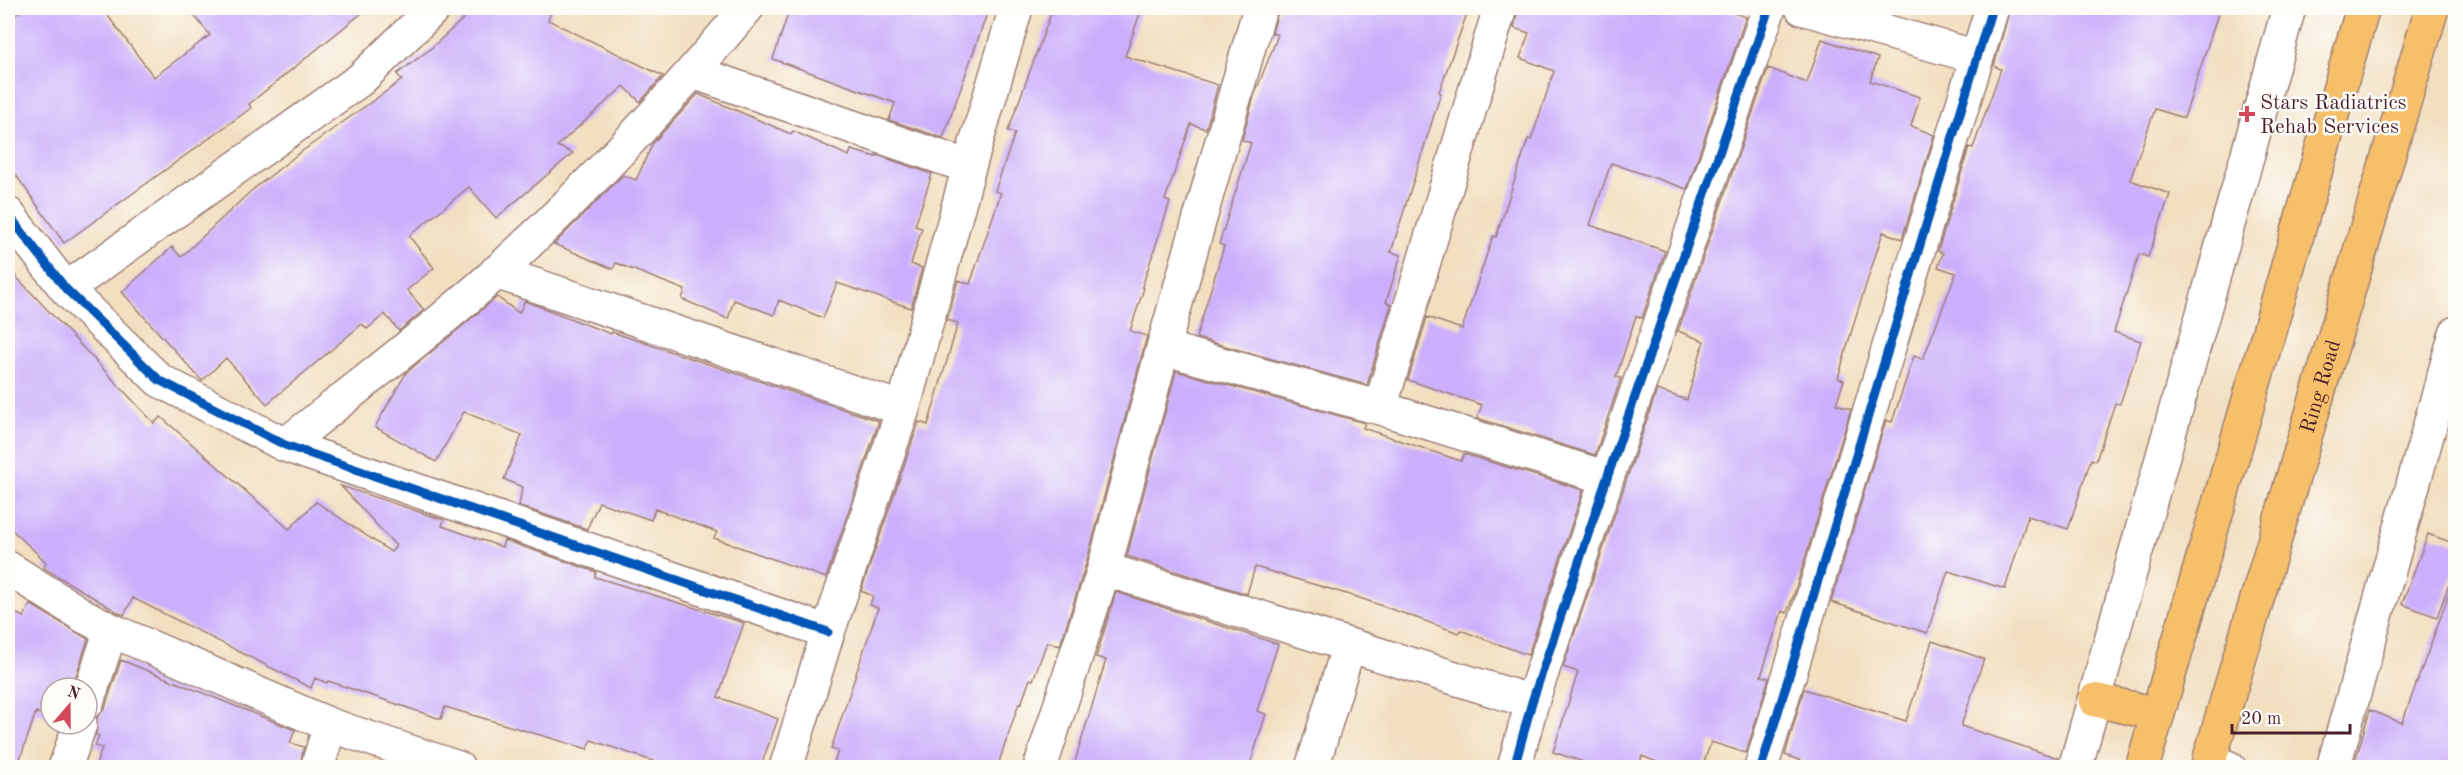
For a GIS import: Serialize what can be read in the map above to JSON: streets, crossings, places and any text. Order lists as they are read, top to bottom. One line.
{"streets":{"highway":["Ring Road"]},"places":{"health":["Stars Radiatrics Rehab Services"]},"scale_bar":"20 m","north":"top"}
